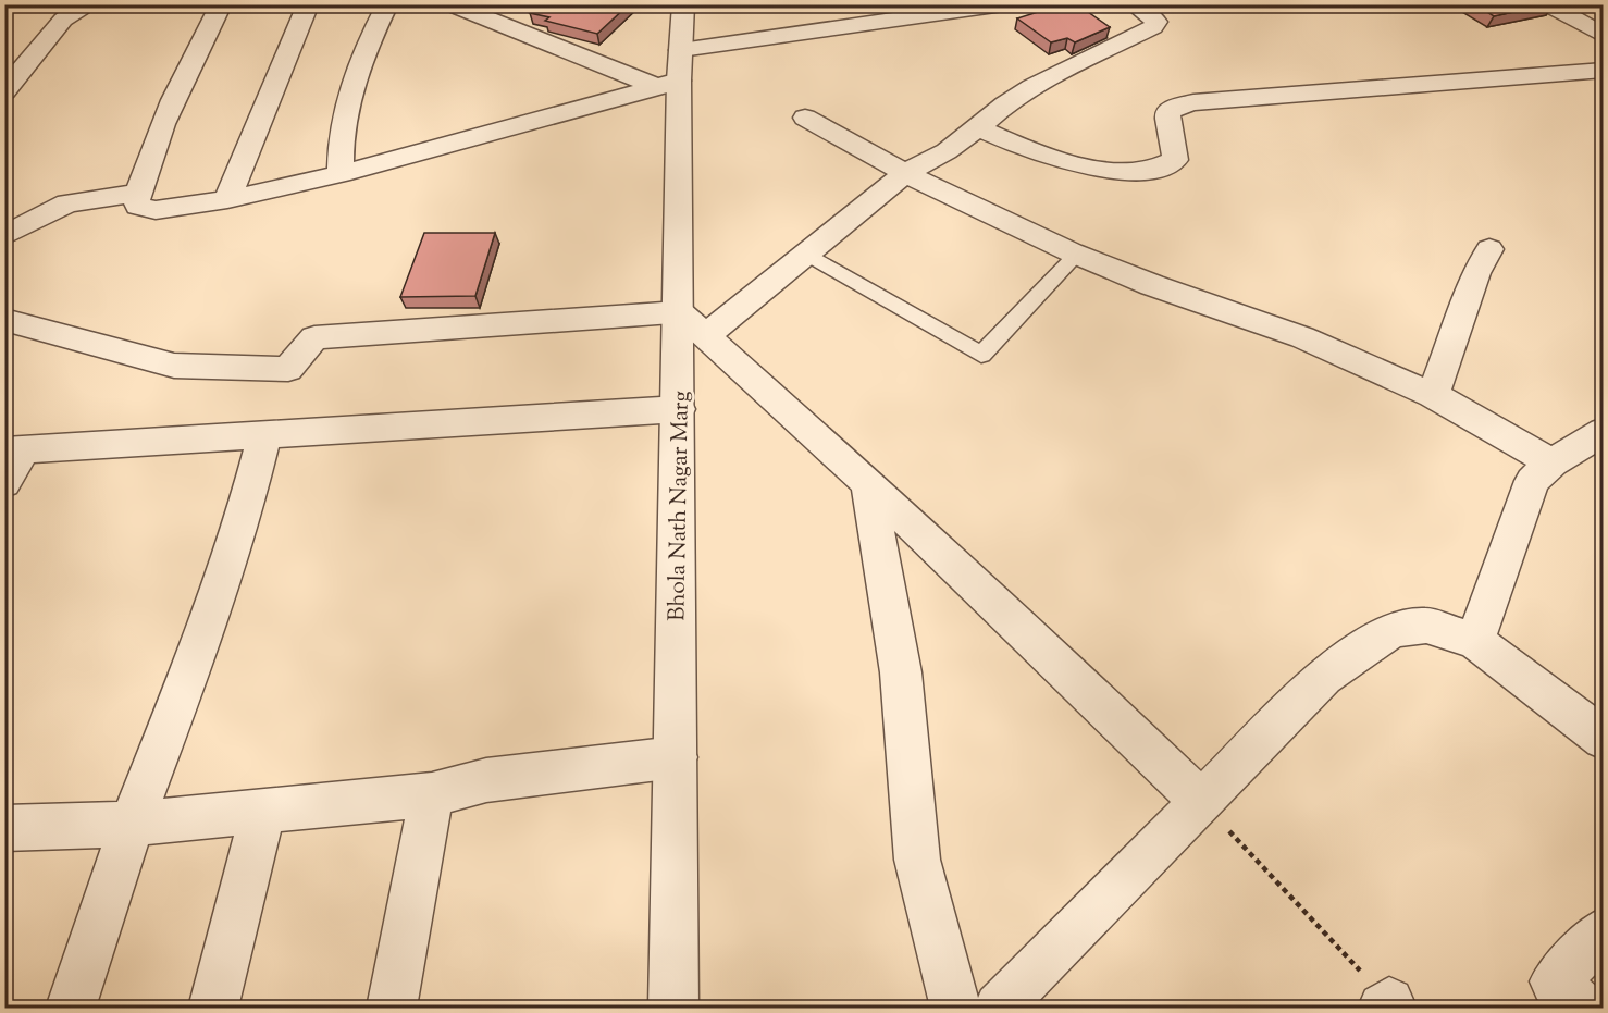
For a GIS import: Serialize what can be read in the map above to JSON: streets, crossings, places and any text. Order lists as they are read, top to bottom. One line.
{"streets":{"street":["Bhola Nath Nagar Marg"]}}
